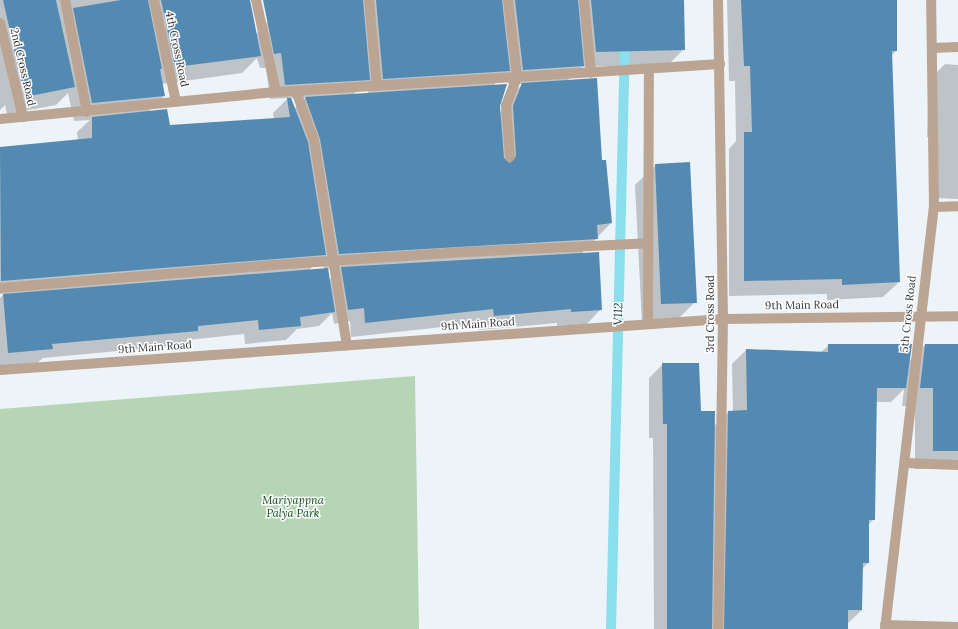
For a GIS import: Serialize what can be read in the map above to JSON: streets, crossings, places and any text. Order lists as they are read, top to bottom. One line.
{"streets":{"street":["4th Cross Road","2nd Cross Road","9th Main Road","3rd Cross Road","5th Cross Road"]},"crossings":[["9th Main Road","3rd Cross Road"],["9th Main Road","5th Cross Road"]],"water":["V112"],"parks":["Mariyappna Palya Park"]}
